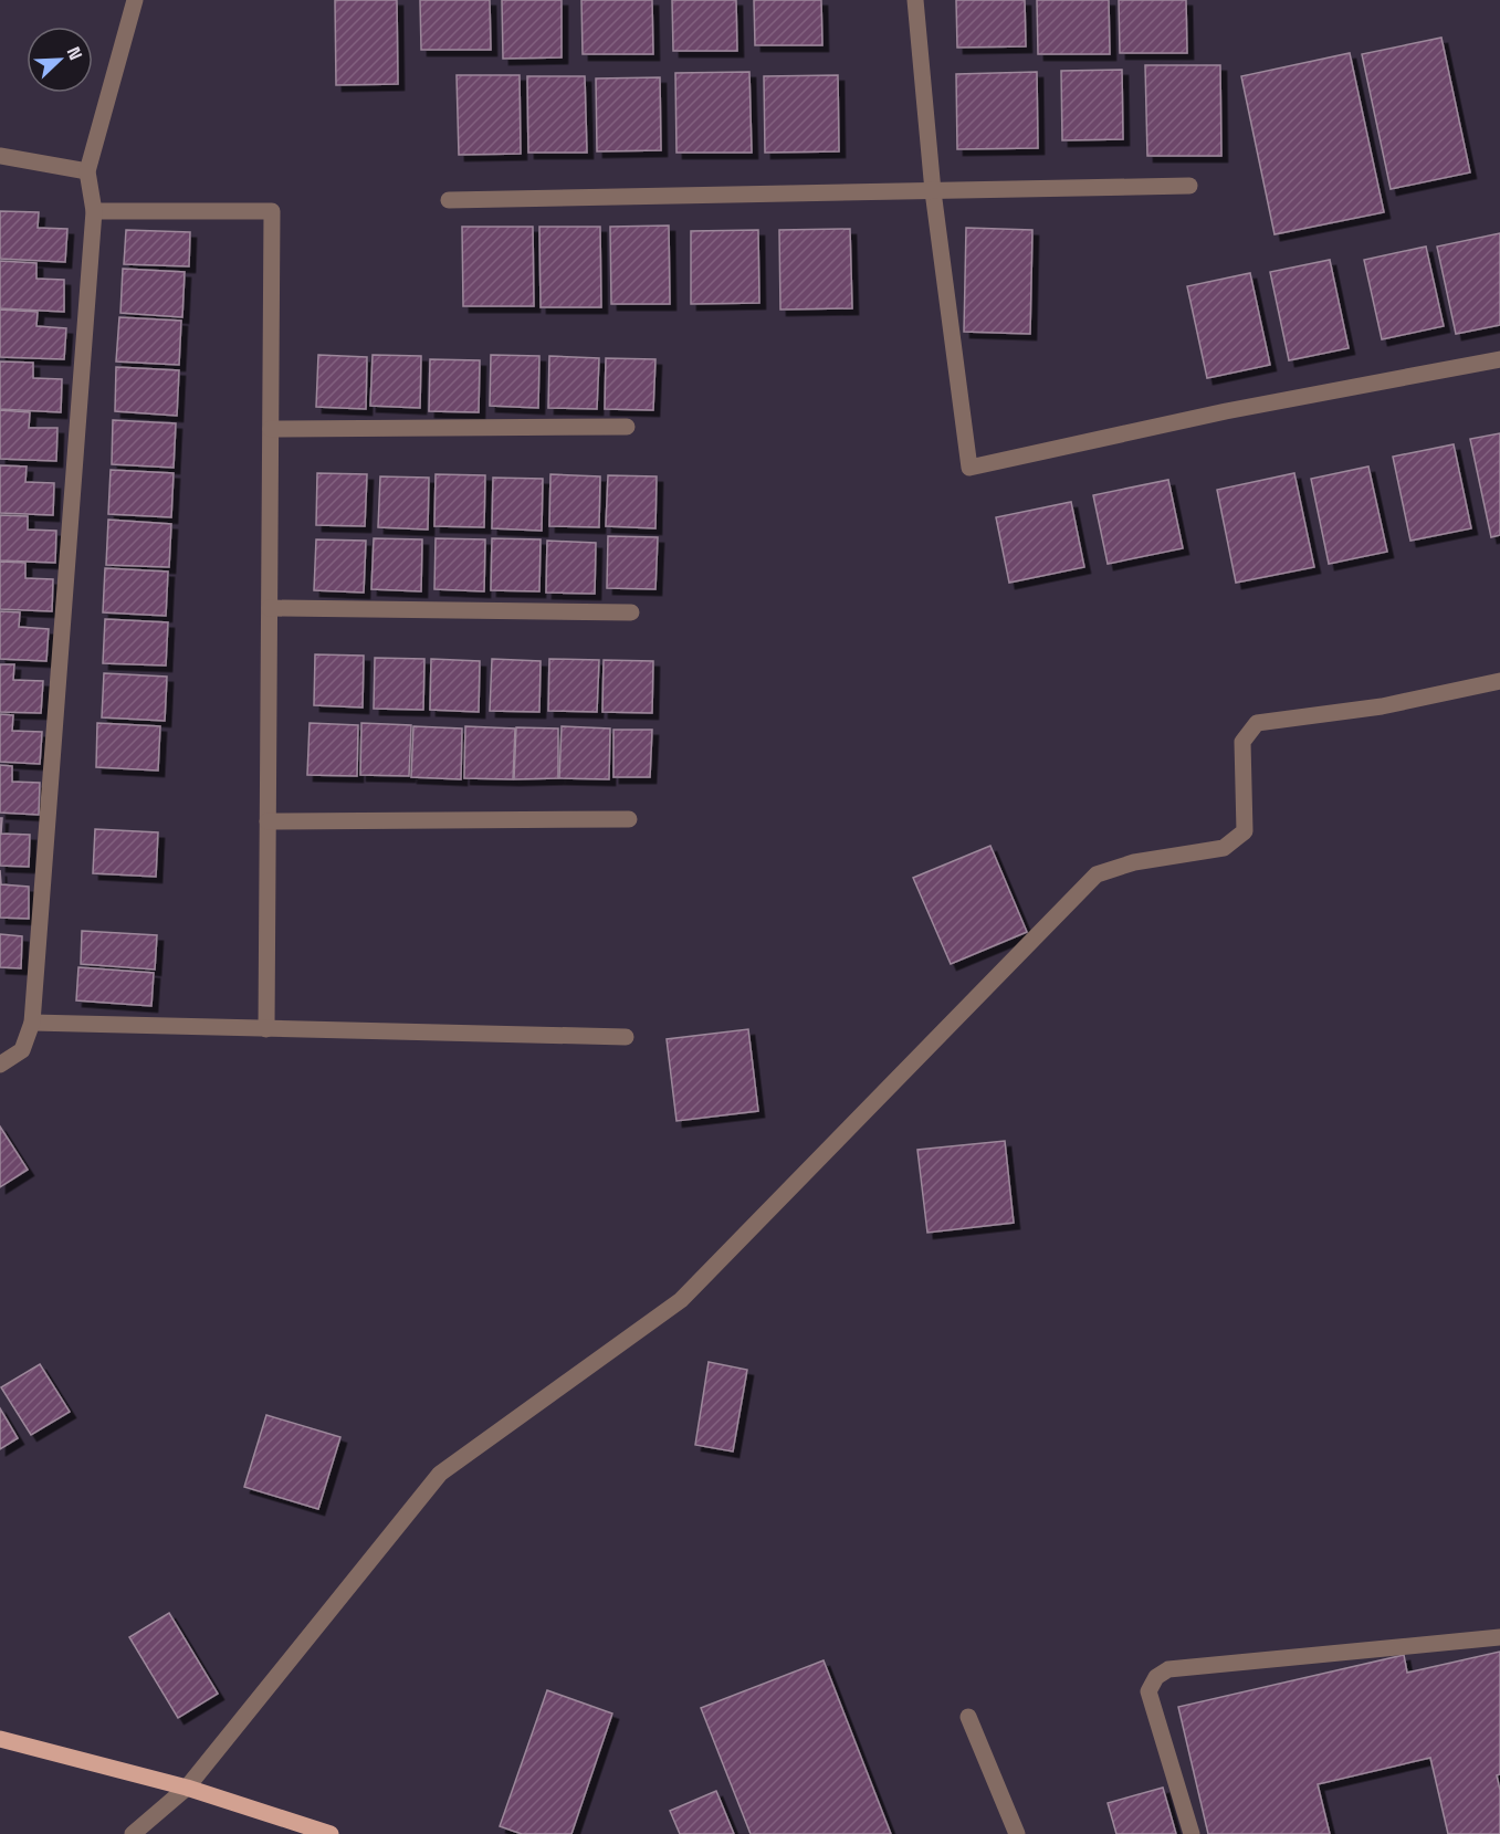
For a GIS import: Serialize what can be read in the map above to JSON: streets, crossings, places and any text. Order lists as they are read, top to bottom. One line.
{"north":"top right"}
